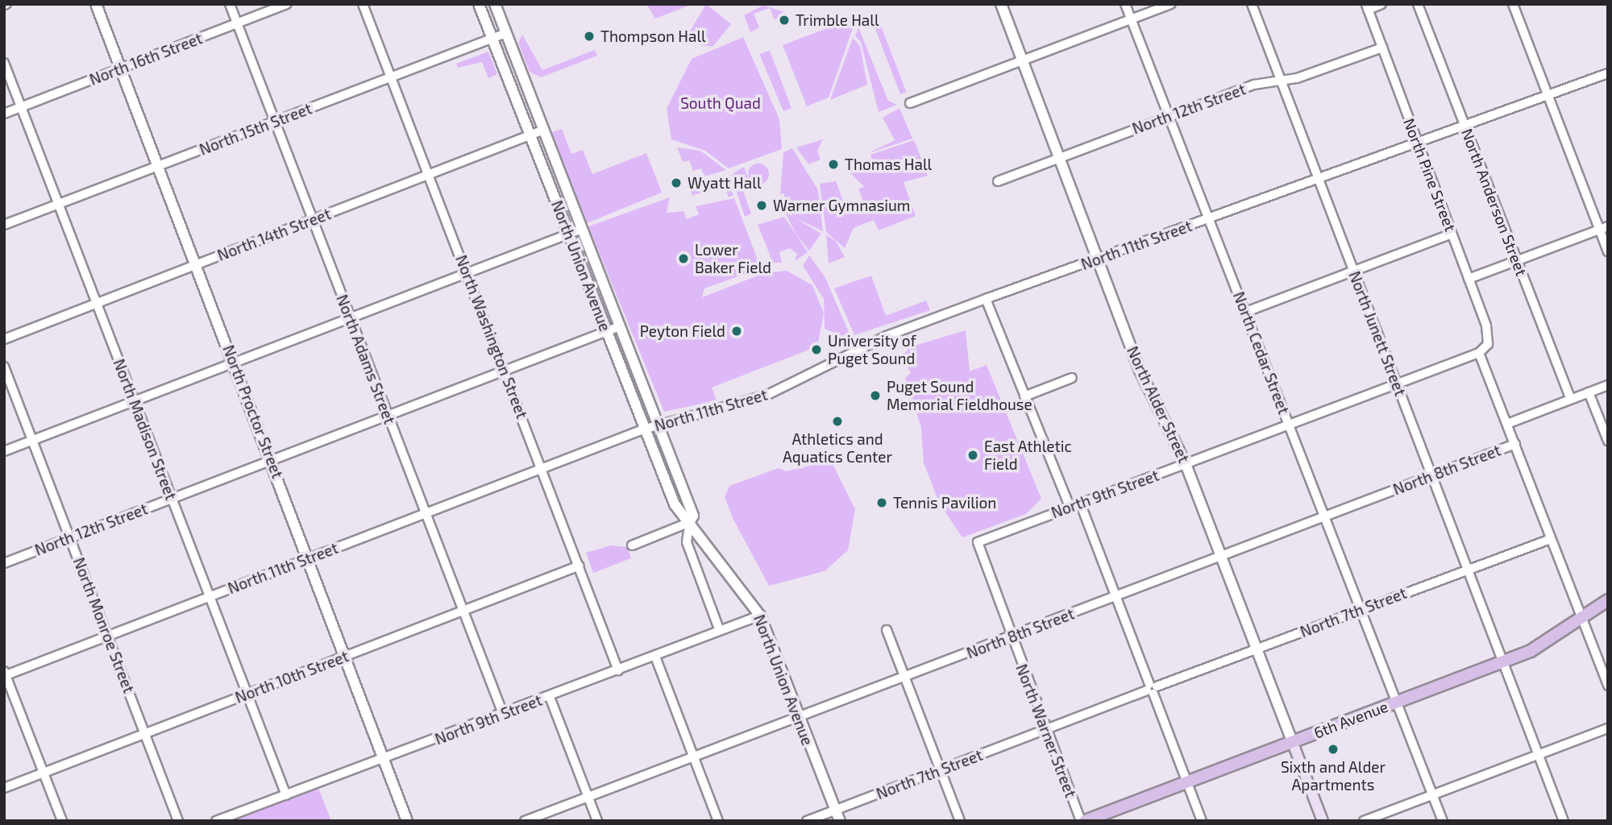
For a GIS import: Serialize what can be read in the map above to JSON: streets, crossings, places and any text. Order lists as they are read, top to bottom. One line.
{"streets":{"main road":["6th Avenue"],"street":["North 16th Street","North 12th Street","North 15th Street","North Pine Street","North Anderson Street","North 14th Street","North 11th Street","North Union Avenue","North Junett Street","North Washington Street","North Cedar Street","North Adams Street","North Alder Street","North Proctor Street","North Madison Street","North 8th Street","North 9th Street","North 7th Street","North Monroe Street","North 10th Street","North Warner Street"]},"crossings":[["North 16th Street","North Adams Street"],["North 16th Street","North Proctor Street"],["North 16th Street","North Madison Street"],["North 12th Street","North Pine Street"],["North 12th Street","North Union Avenue"],["North 12th Street","North Junett Street"],["North 12th Street","North Washington Street"],["North 12th Street","North Cedar Street"],["North 12th Street","North Adams Street"],["North 12th Street","North Alder Street"],["North 12th Street","North Proctor Street"],["North 12th Street","North Madison Street"],["North 12th Street","North Monroe Street"],["North 15th Street","North Union Avenue"],["North 15th Street","North Washington Street"],["North 15th Street","North Adams Street"],["North 15th Street","North Proctor Street"],["North 15th Street","North Madison Street"],["North Pine Street","North 11th Street"],["North Pine Street","North 9th Street"],["North Anderson Street","North 11th Street"],["North Anderson Street","North 8th Street"],["North 14th Street","North Union Avenue"],["North 14th Street","North Washington Street"],["North 14th Street","North Adams Street"],["North 14th Street","North Proctor Street"],["North 14th Street","North Madison Street"],["North 11th Street","North Union Avenue"],["North 11th Street","North Junett Street"],["North 11th Street","North Washington Street"],["North 11th Street","North Cedar Street"],["North 11th Street","North Adams Street"],["North 11th Street","North Alder Street"],["North 11th Street","North Proctor Street"],["North 11th Street","North Madison Street"],["North 11th Street","North Monroe Street"],["North Union Avenue","North 8th Street"],["North Union Avenue","North 9th Street"],["North Union Avenue","North 7th Street"],["North Junett Street","North 8th Street"],["North Junett Street","North 9th Street"],["North Junett Street","North 7th Street"],["North Junett Street","6th Avenue"],["North Washington Street","North 9th Street"],["North Washington Street","North 10th Street"],["North Cedar Street","North 8th Street"],["North Cedar Street","North 9th Street"],["North Cedar Street","North 7th Street"],["North Cedar Street","6th Avenue"],["North Adams Street","North 9th Street"],["North Adams Street","North 10th Street"],["North Alder Street","North 8th Street"],["North Alder Street","North 9th Street"],["North Alder Street","North 7th Street"],["North Alder Street","6th Avenue"],["North Proctor Street","North 9th Street"],["North Proctor Street","North 10th Street"],["North Madison Street","North 9th Street"],["North Madison Street","North 10th Street"],["North 8th Street","North Warner Street"],["North 9th Street","North Warner Street"],["North 7th Street","North Warner Street"],["North Monroe Street","North 10th Street"],["6th Avenue","North Warner Street"]],"parks":["South Quad"],"places":["Trimble Hall","Thompson Hall","Thomas Hall","Wyatt Hall","Warner Gymnasium","Lower Baker Field","Peyton Field","University of Puget Sound","Puget Sound Memorial Fieldhouse","Athletics and Aquatics Center","East Athletic Field","Tennis Pavilion","Sixth and Alder Apartments"]}
